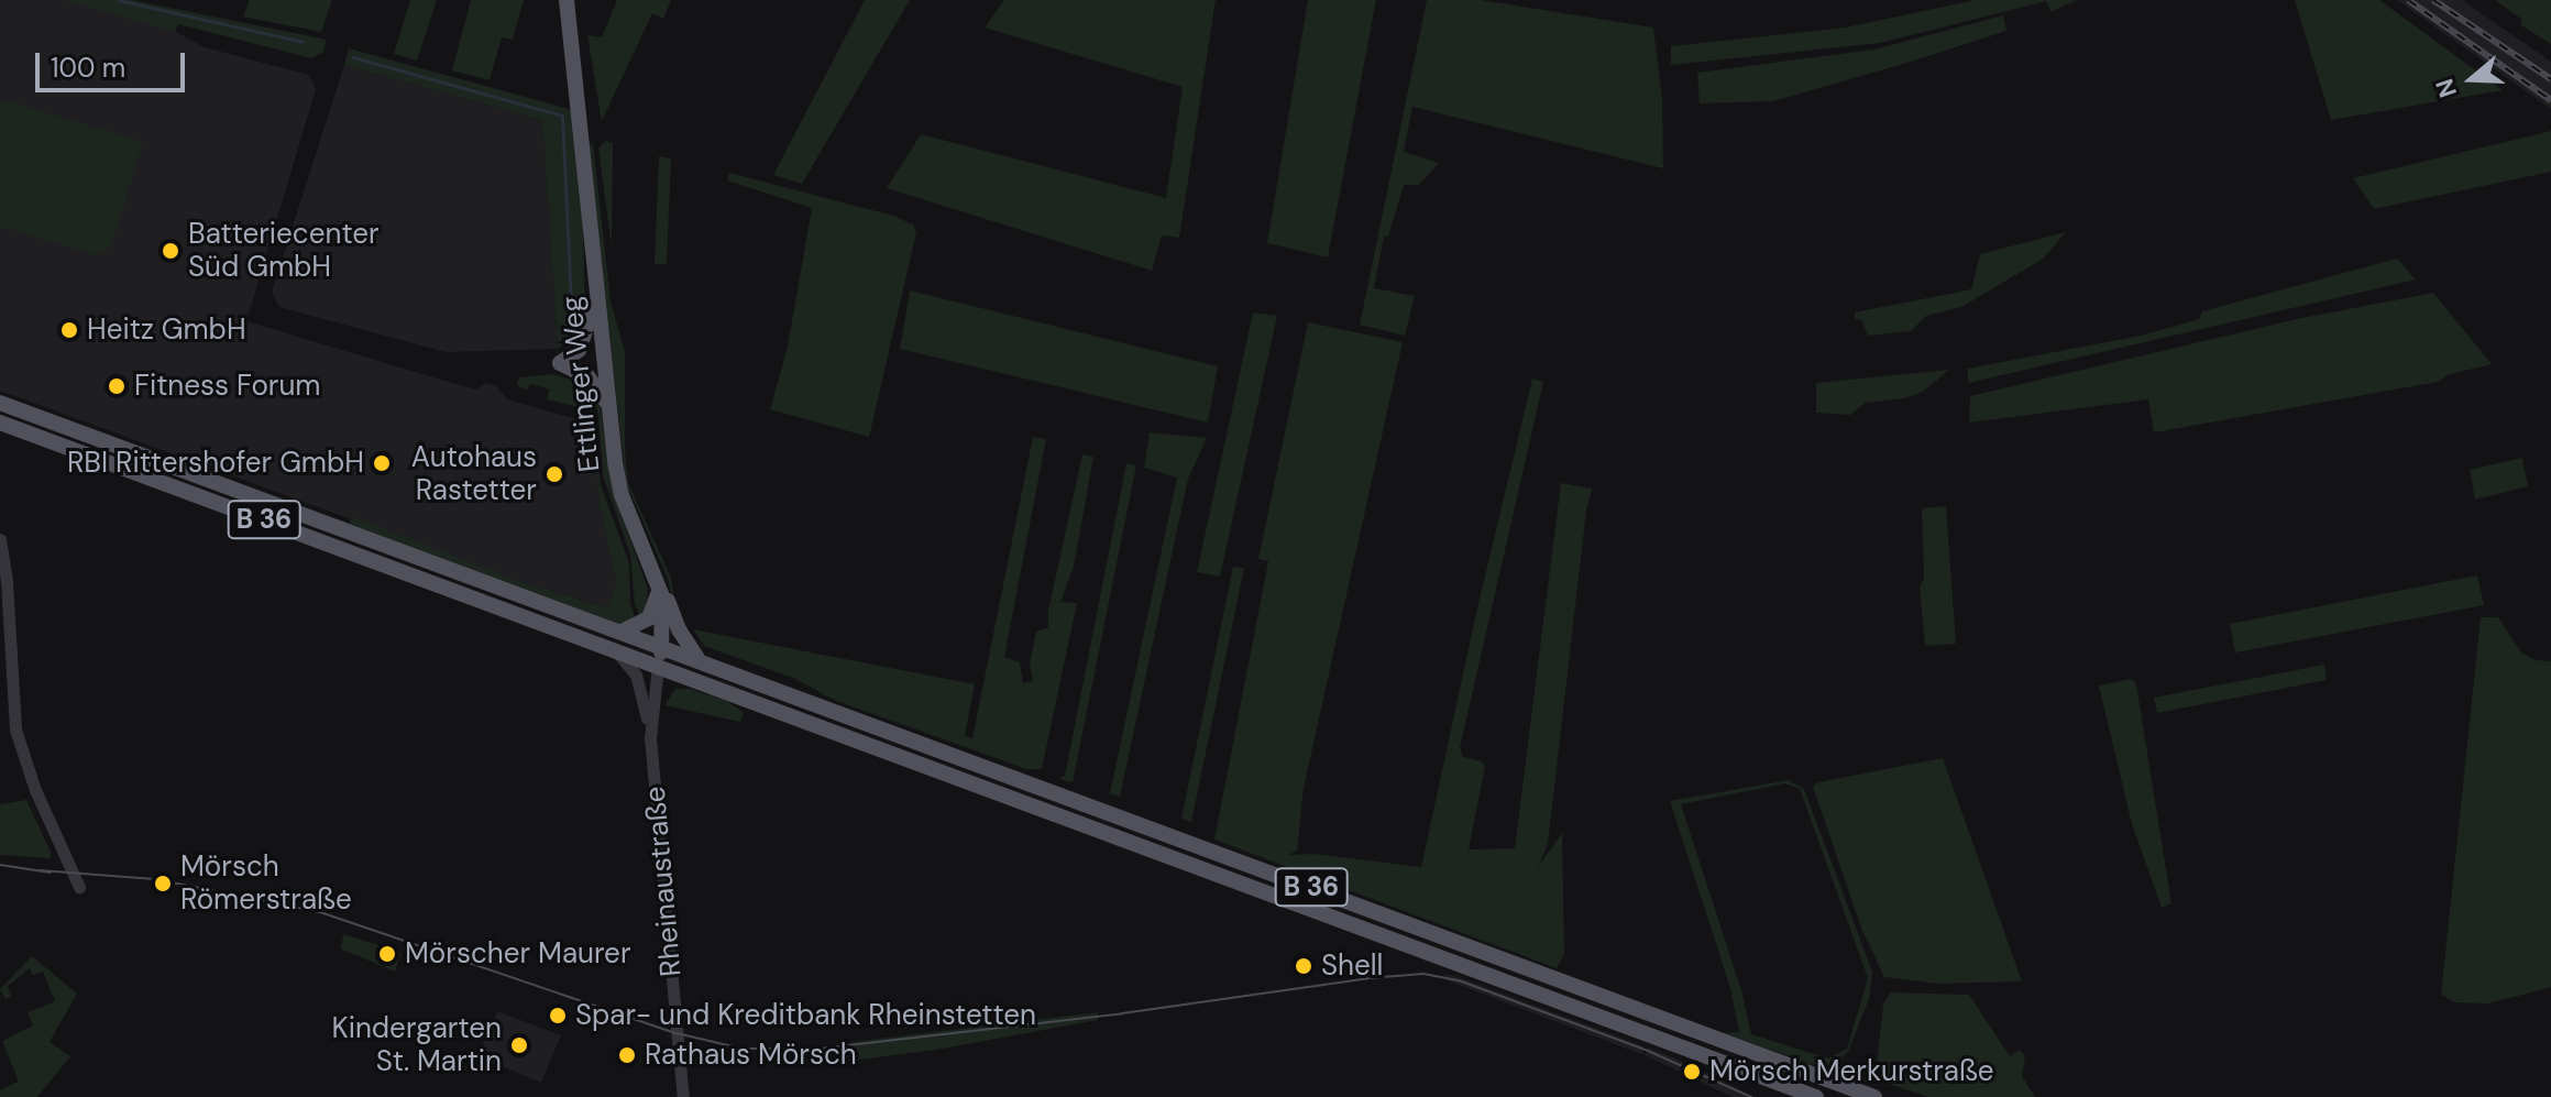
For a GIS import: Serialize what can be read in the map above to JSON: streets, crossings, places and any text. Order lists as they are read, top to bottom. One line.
{"streets":{"main road":["Ettlinger Weg","B 36"],"street":["Rheinaustraße"]},"crossings":[["Ettlinger Weg","B 36"],["Ettlinger Weg","Rheinaustraße"],["B 36","Rheinaustraße"]],"places":["Batteriecenter Süd GmbH","Heitz GmbH","Fitness Forum","RBI Rittershofer GmbH","Autohaus Rastetter","Mörsch Römerstraße","Mörscher Maurer","Shell","Spar- und Kreditbank Rheinstetten","Kindergarten St. Martin","Rathaus Mörsch","Mörsch Merkurstraße"],"scale_bar":"100 m","north":"left"}
